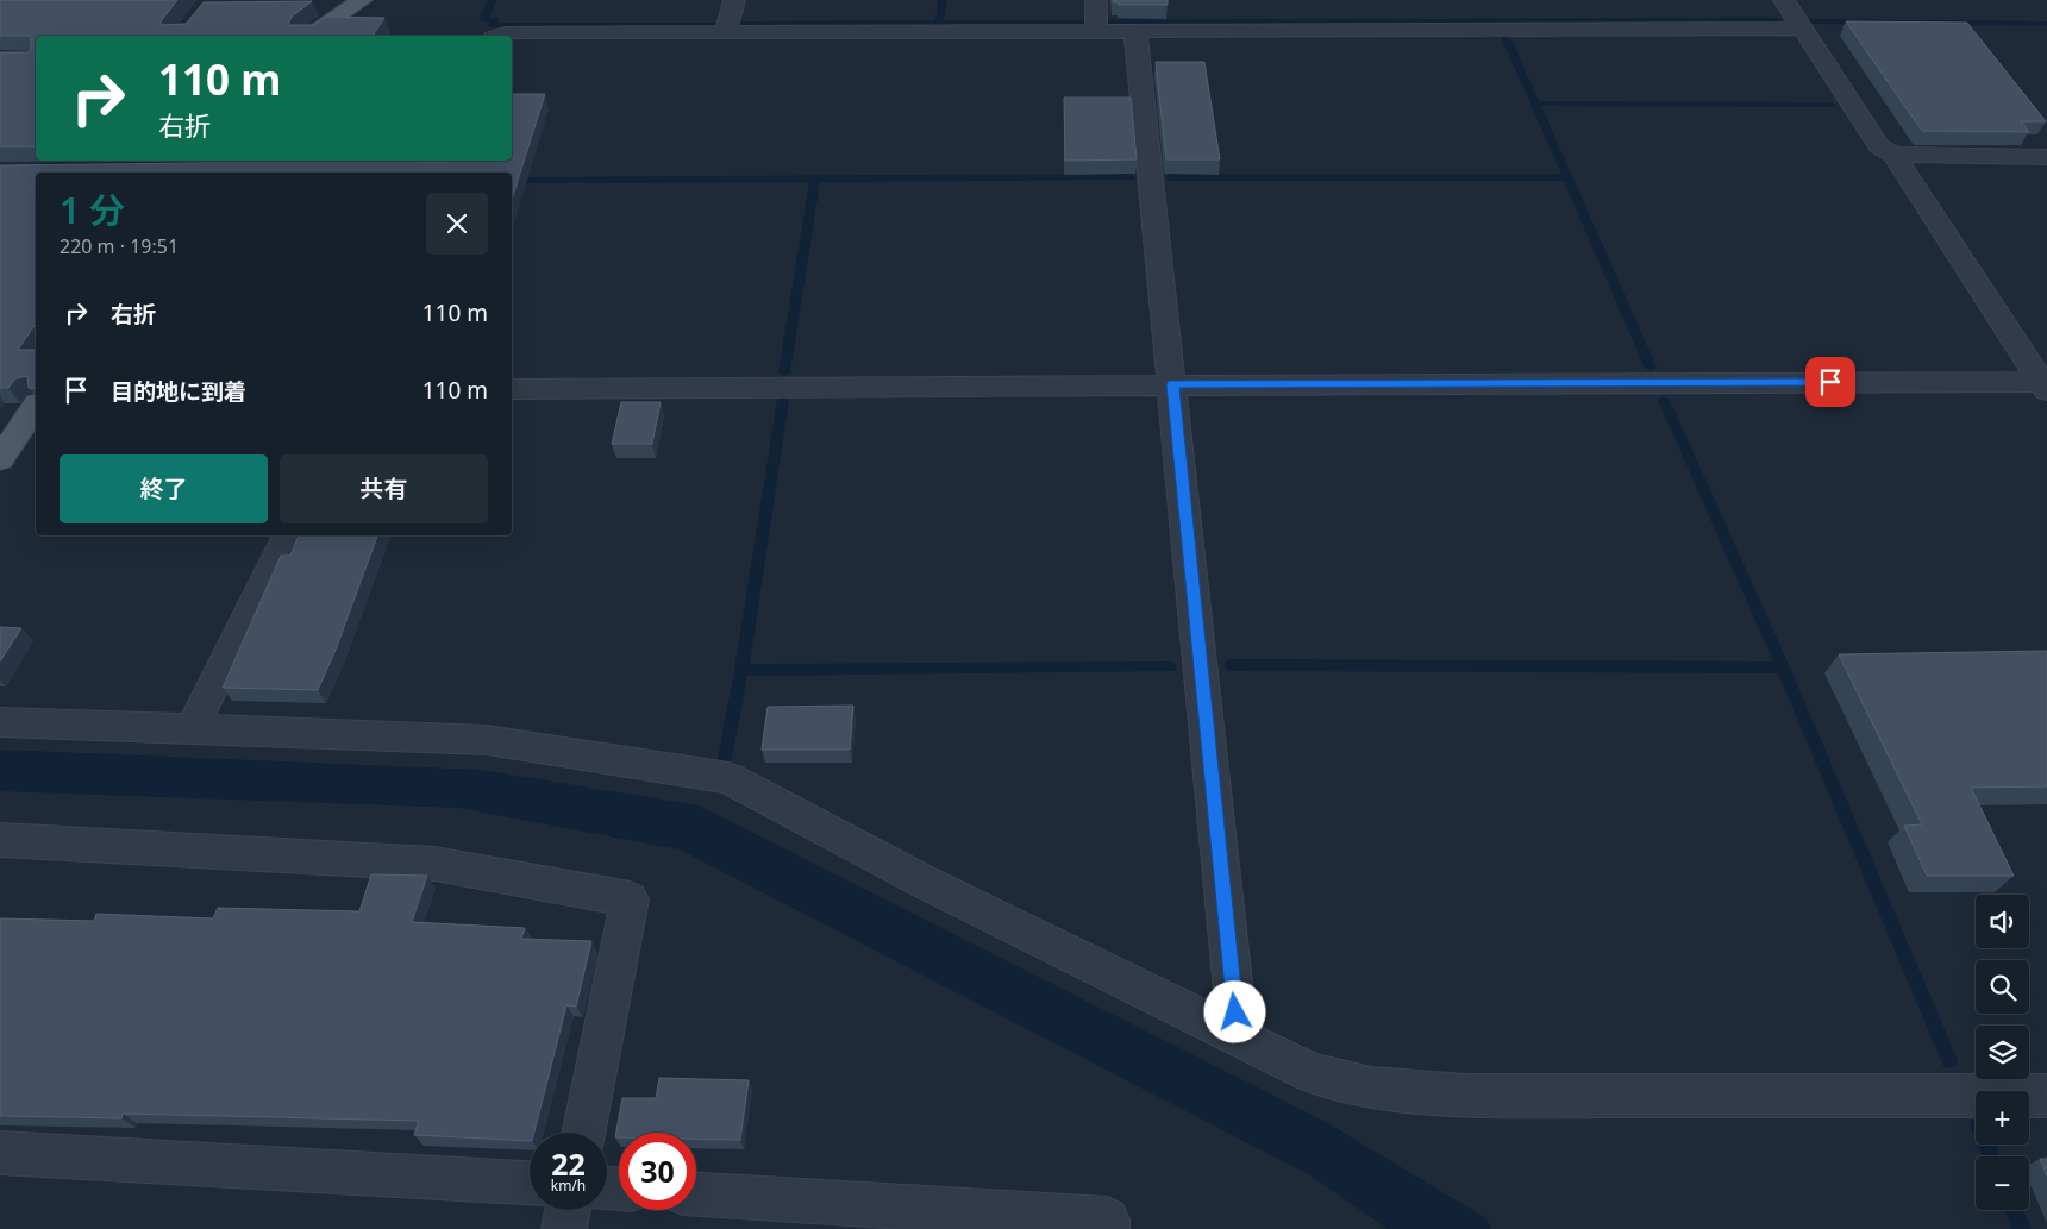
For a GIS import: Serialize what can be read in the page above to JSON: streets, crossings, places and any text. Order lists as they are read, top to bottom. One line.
{"page":{"turn":["110 m","右折"],"heading":["1 分","220 m · 19:51"],"list":[{"name":"右折","value":"110 m"},{"name":"目的地に到着","value":"110 m"}],"buttons":["終了","共有"],"map_buttons":["+","−"],"speed":"22 km/h","limit":"30"}}
